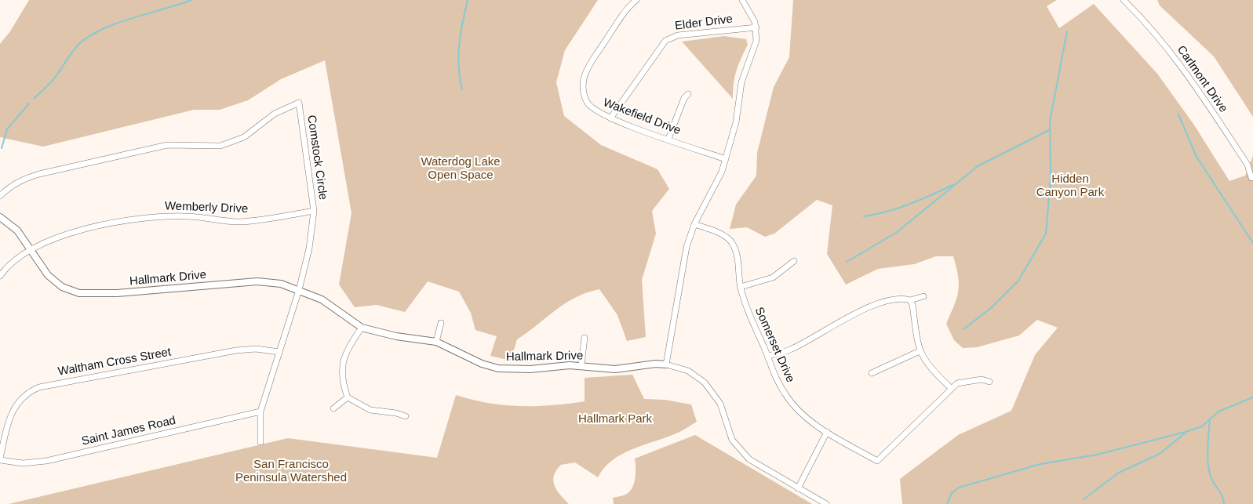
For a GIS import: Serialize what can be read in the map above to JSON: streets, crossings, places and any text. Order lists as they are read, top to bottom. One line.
{"streets":{"street":["Elder Drive","Carlmont Drive","Wakefield Drive","Comstock Circle","Wemberly Drive","Hallmark Drive","Somerset Drive","Waltham Cross Street","Saint James Road"]},"crossings":[["Elder Drive","Wakefield Drive"],["Comstock Circle","Wemberly Drive"],["Comstock Circle","Hallmark Drive"],["Comstock Circle","Waltham Cross Street"],["Comstock Circle","Saint James Road"],["Wemberly Drive","Hallmark Drive"],["Waltham Cross Street","Saint James Road"]],"parks":["Waterdog Lake Open Space","Hidden Canyon Park","Hallmark Park","San Francisco Peninsula Watershed"]}
